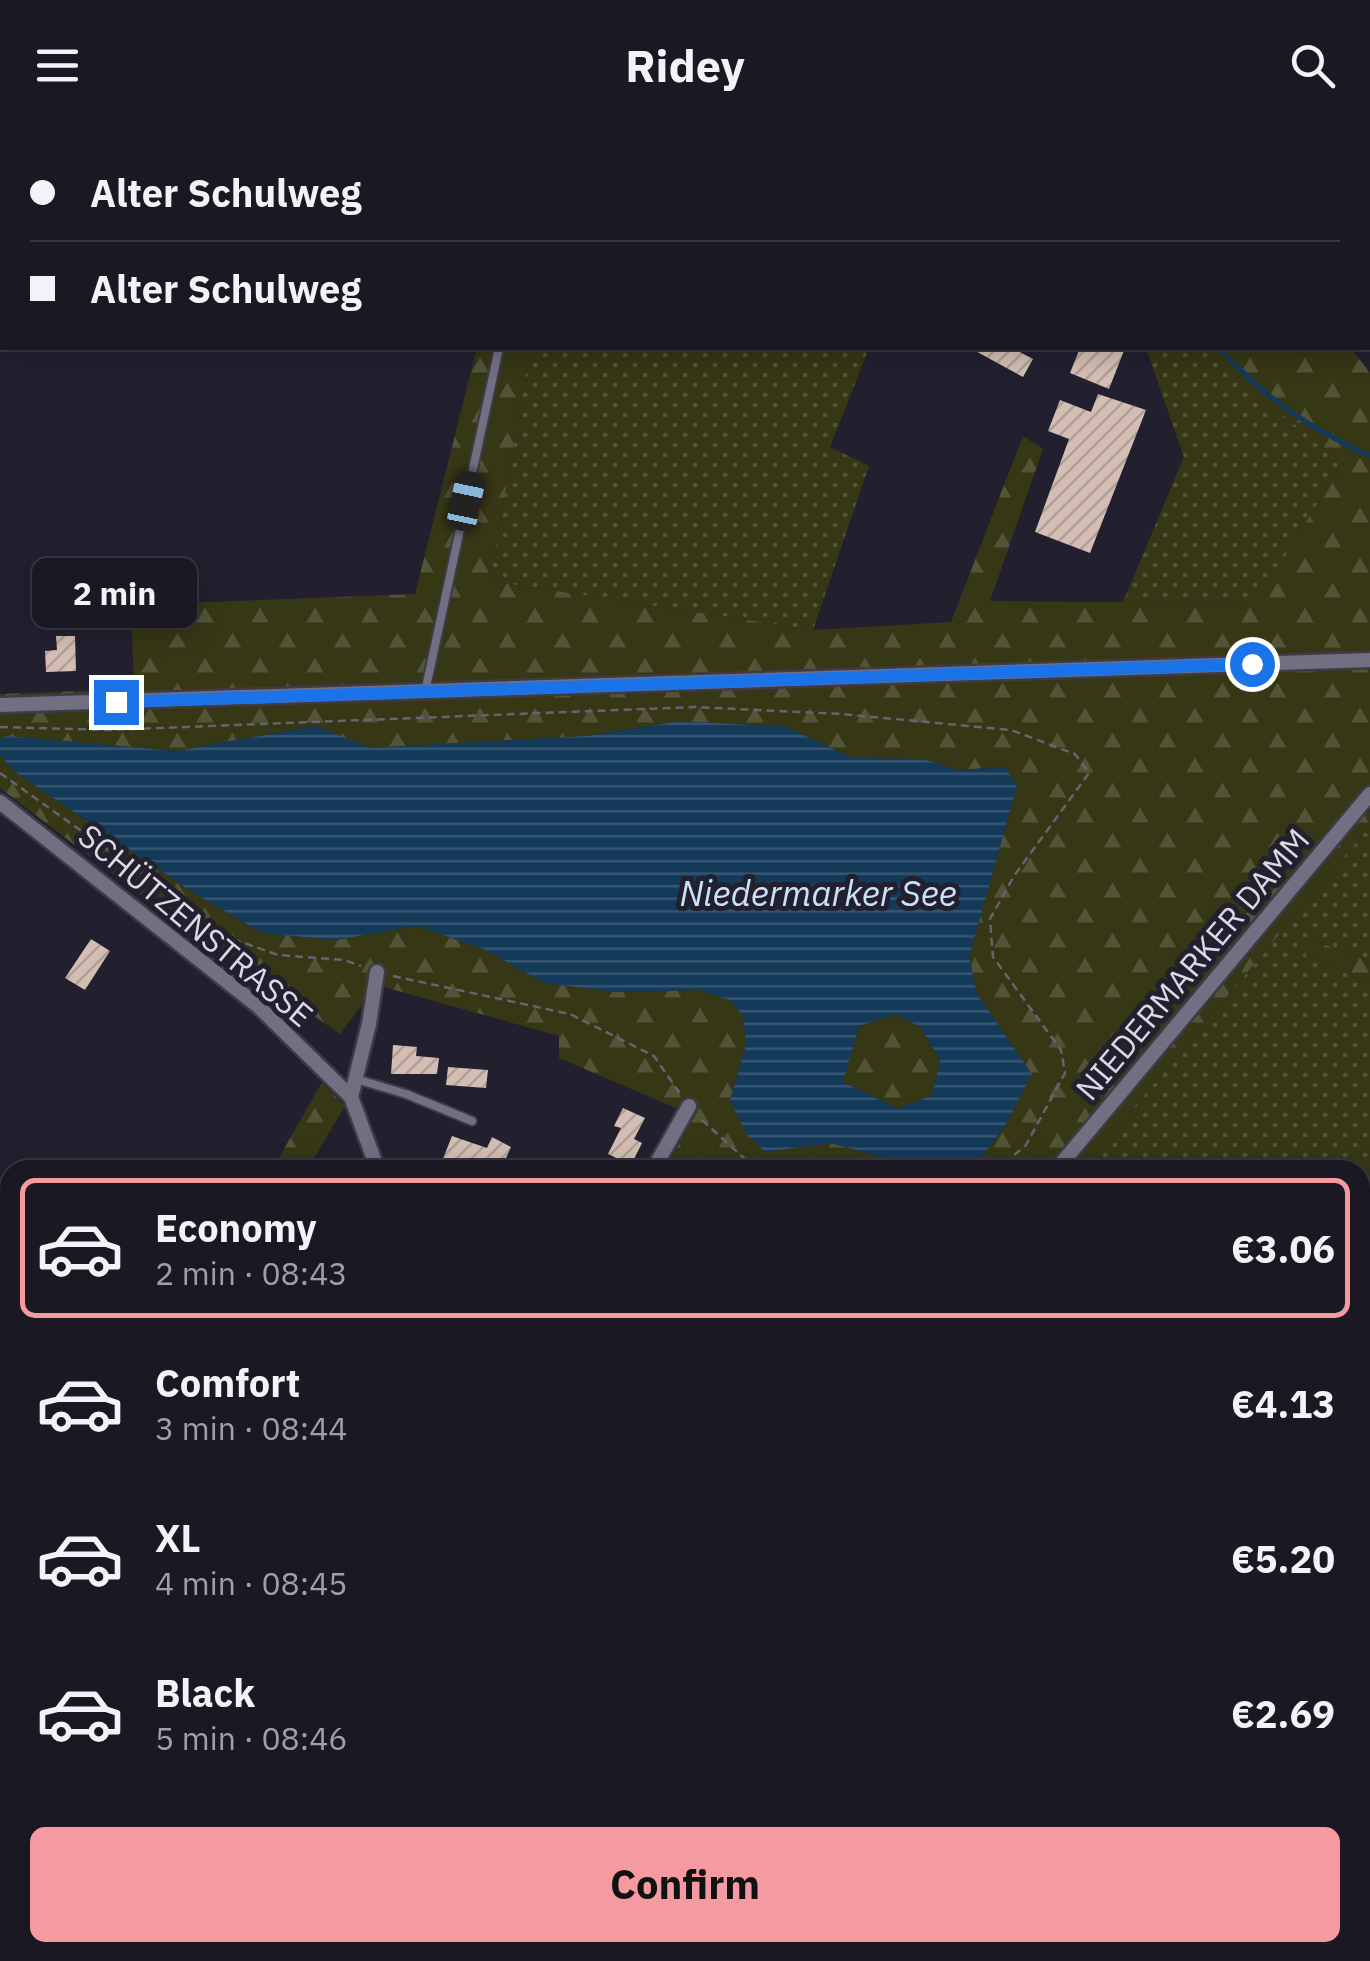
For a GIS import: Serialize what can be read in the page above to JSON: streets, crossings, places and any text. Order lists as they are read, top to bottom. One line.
{"streets":{"street":["SCHÜTZENSTRASSE","NIEDERMARKER DAMM"]},"water":["Niedermarker See"],"page":{"header":"Ridey","banner":["Alter Schulweg","Alter Schulweg"],"bubble":"2 min","list":[{"name":"Economy","note":"2 min · 08:43","value":"€3.06"},{"name":"Comfort","note":"3 min · 08:44","value":"€4.13"},{"name":"XL","note":"4 min · 08:45","value":"€5.20"},{"name":"Black","note":"5 min · 08:46","value":"€2.69"}],"buttons":"Confirm"}}
